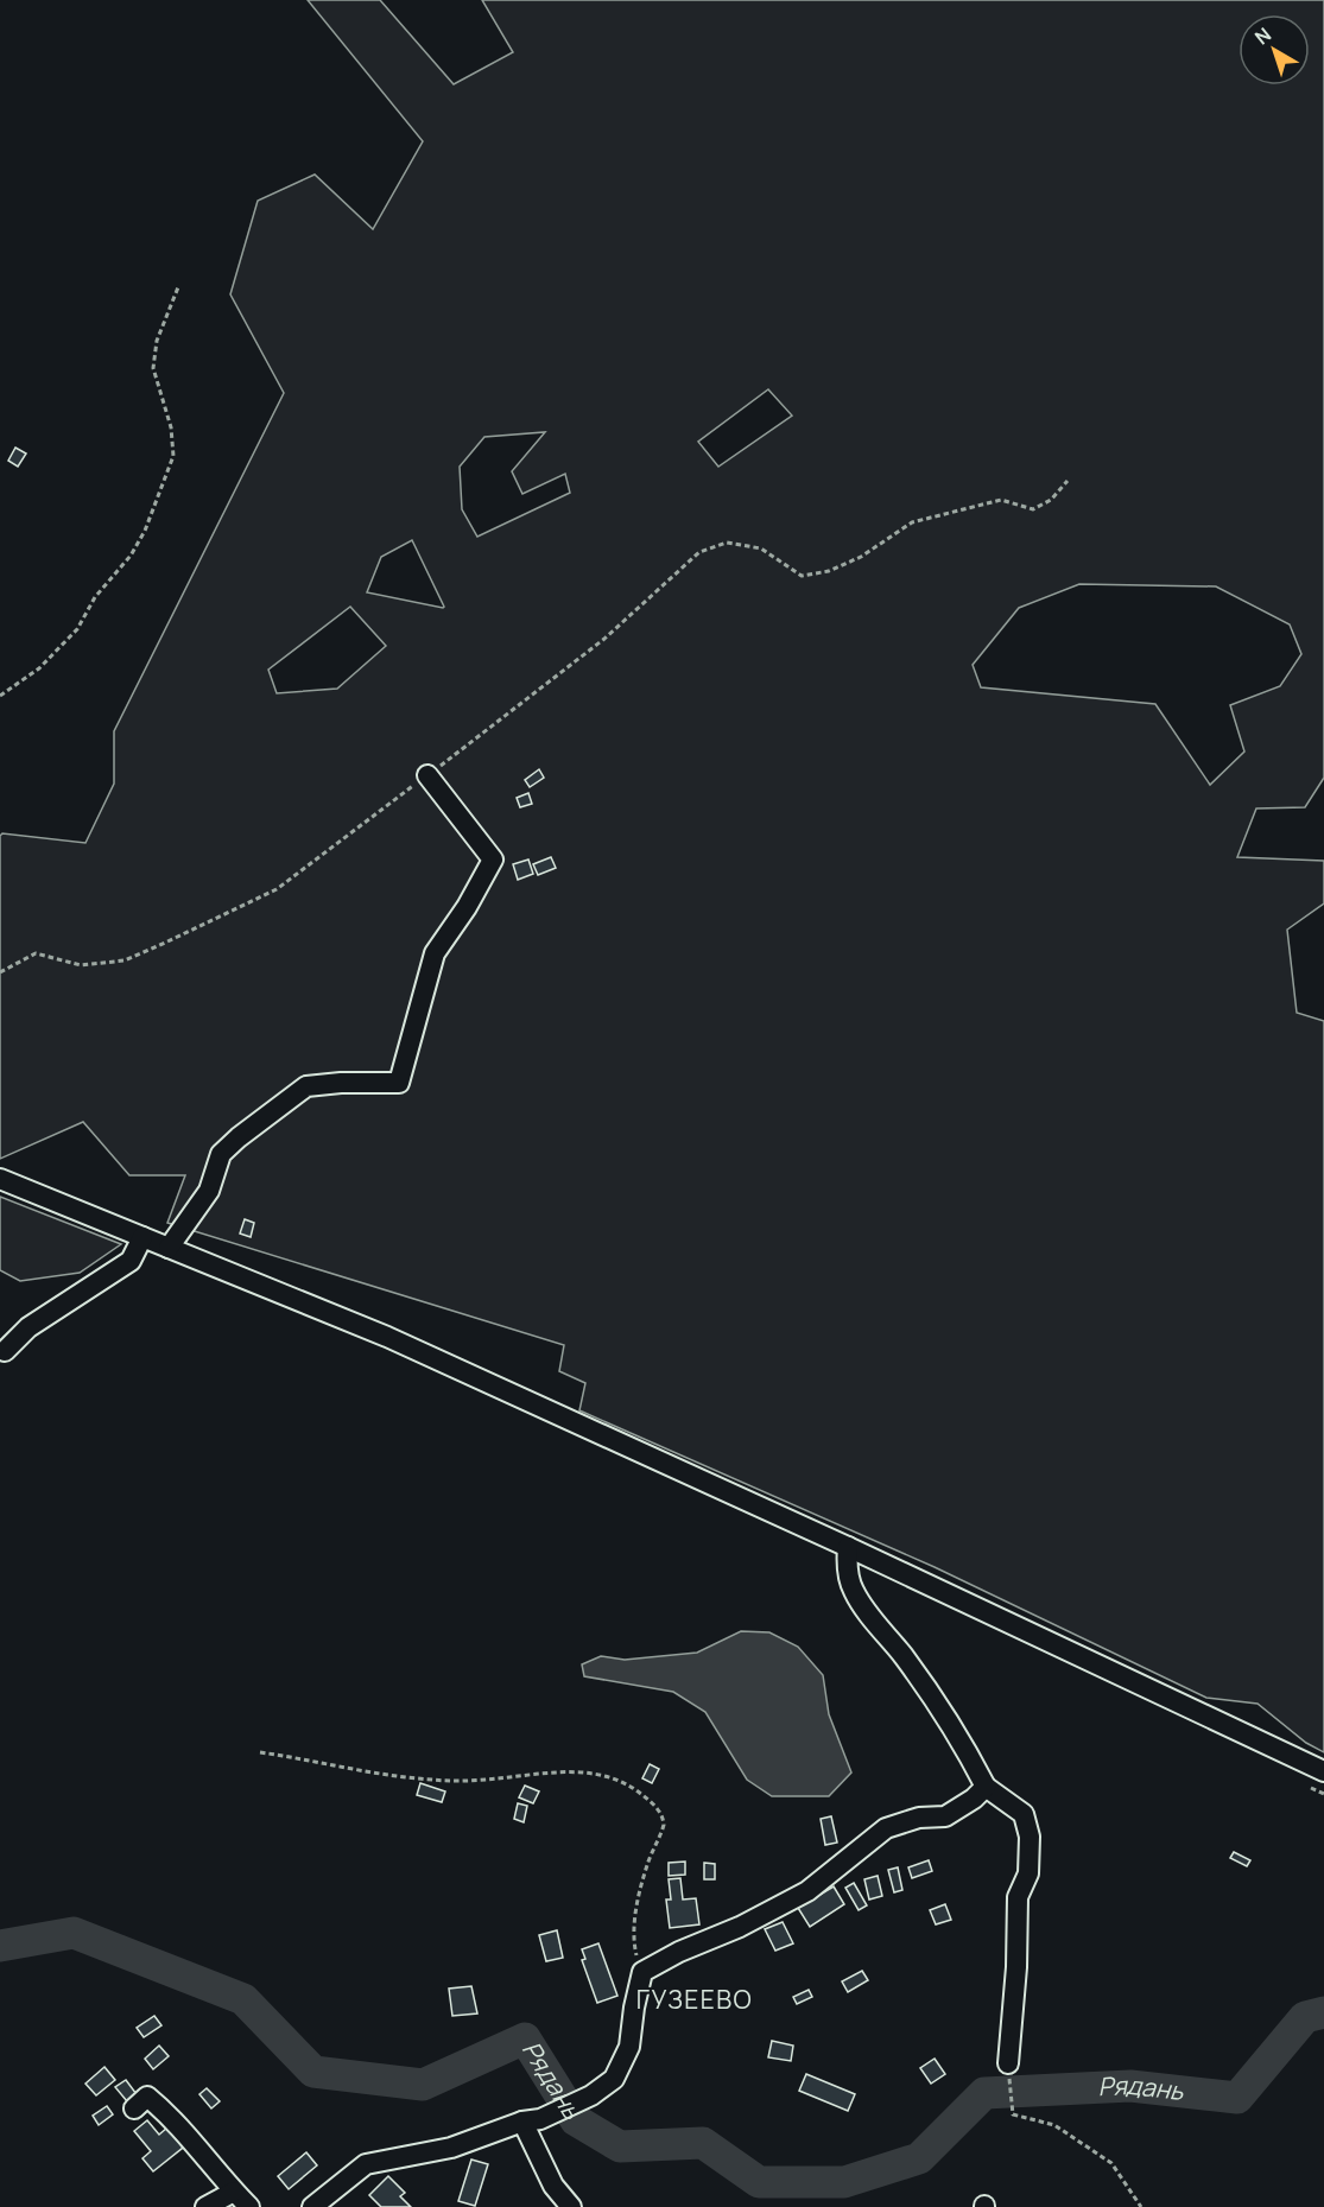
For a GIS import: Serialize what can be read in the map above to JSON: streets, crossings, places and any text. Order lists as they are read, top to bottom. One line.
{"districts":["ГУЗЕЕВО"],"water":["Рядань"],"north":"top left"}
